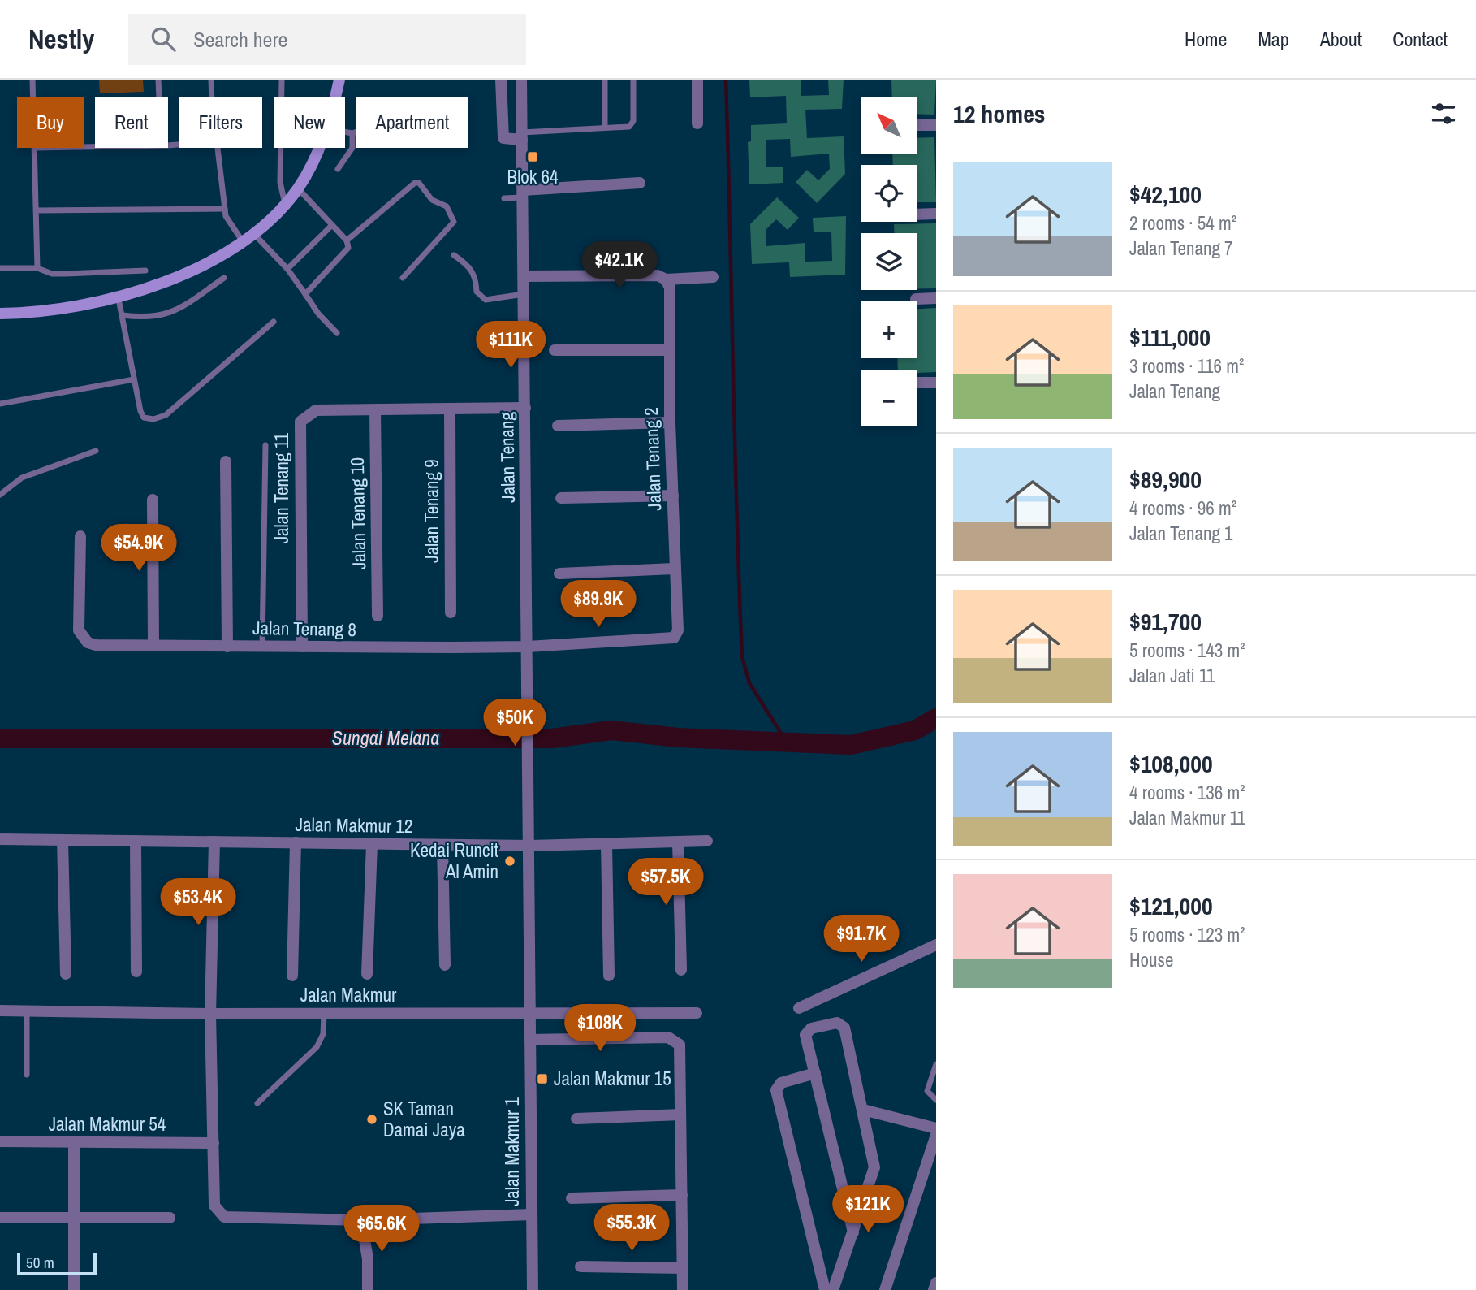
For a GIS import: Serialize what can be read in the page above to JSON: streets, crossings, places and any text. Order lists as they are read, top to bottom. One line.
{"streets":{"street":["Jalan Tenang","Jalan Tenang 2","Jalan Tenang 11","Jalan Tenang 9","Jalan Tenang 10","Jalan Tenang 8","Jalan Makmur 12","Jalan Makmur","Jalan Makmur 54","Jalan Makmur 1"]},"crossings":[["Jalan Tenang","Jalan Tenang 11"],["Jalan Tenang","Jalan Tenang 8"],["Jalan Tenang","Jalan Makmur 12"],["Jalan Tenang 2","Jalan Tenang 8"],["Jalan Tenang 11","Jalan Tenang 9"],["Jalan Tenang 11","Jalan Tenang 10"],["Jalan Tenang 11","Jalan Tenang 8"],["Jalan Makmur","Jalan Makmur 1"]],"water":["Sungai Melana"],"places":{"transit":["Blok 64","Jalan Makmur 15"],"other":["Kedai Runcit Al Amin","SK Taman Damai Jaya"]},"scale_bar":"50 m","north":"top left","page":{"header":"Nestly","search":"Search here","nav":["Home","Map","About","Contact"],"heading":"12 homes","map_buttons":["+","−"],"chip":["Buy","Rent","Filters","New","Apartment"],"list":[{"name":"$42,100","note":"2 rooms · 54 m² · Jalan Tenang 7"},{"name":"$111,000","note":"3 rooms · 116 m² · Jalan Tenang"},{"name":"$89,900","note":"4 rooms · 96 m² · Jalan Tenang 1"},{"name":"$91,700","note":"5 rooms · 143 m² · Jalan Jati 11"},{"name":"$108,000","note":"4 rooms · 136 m² · Jalan Makmur 11"},{"name":"$121,000","note":"5 rooms · 123 m² · House"}],"price":["$42.1K","$111K","$54.9K","$89.9K","$50K","$57.5K","$53.4K","$91.7K","$108K","$121K","$55.3K","$65.6K"],"scale":"50 m"}}
